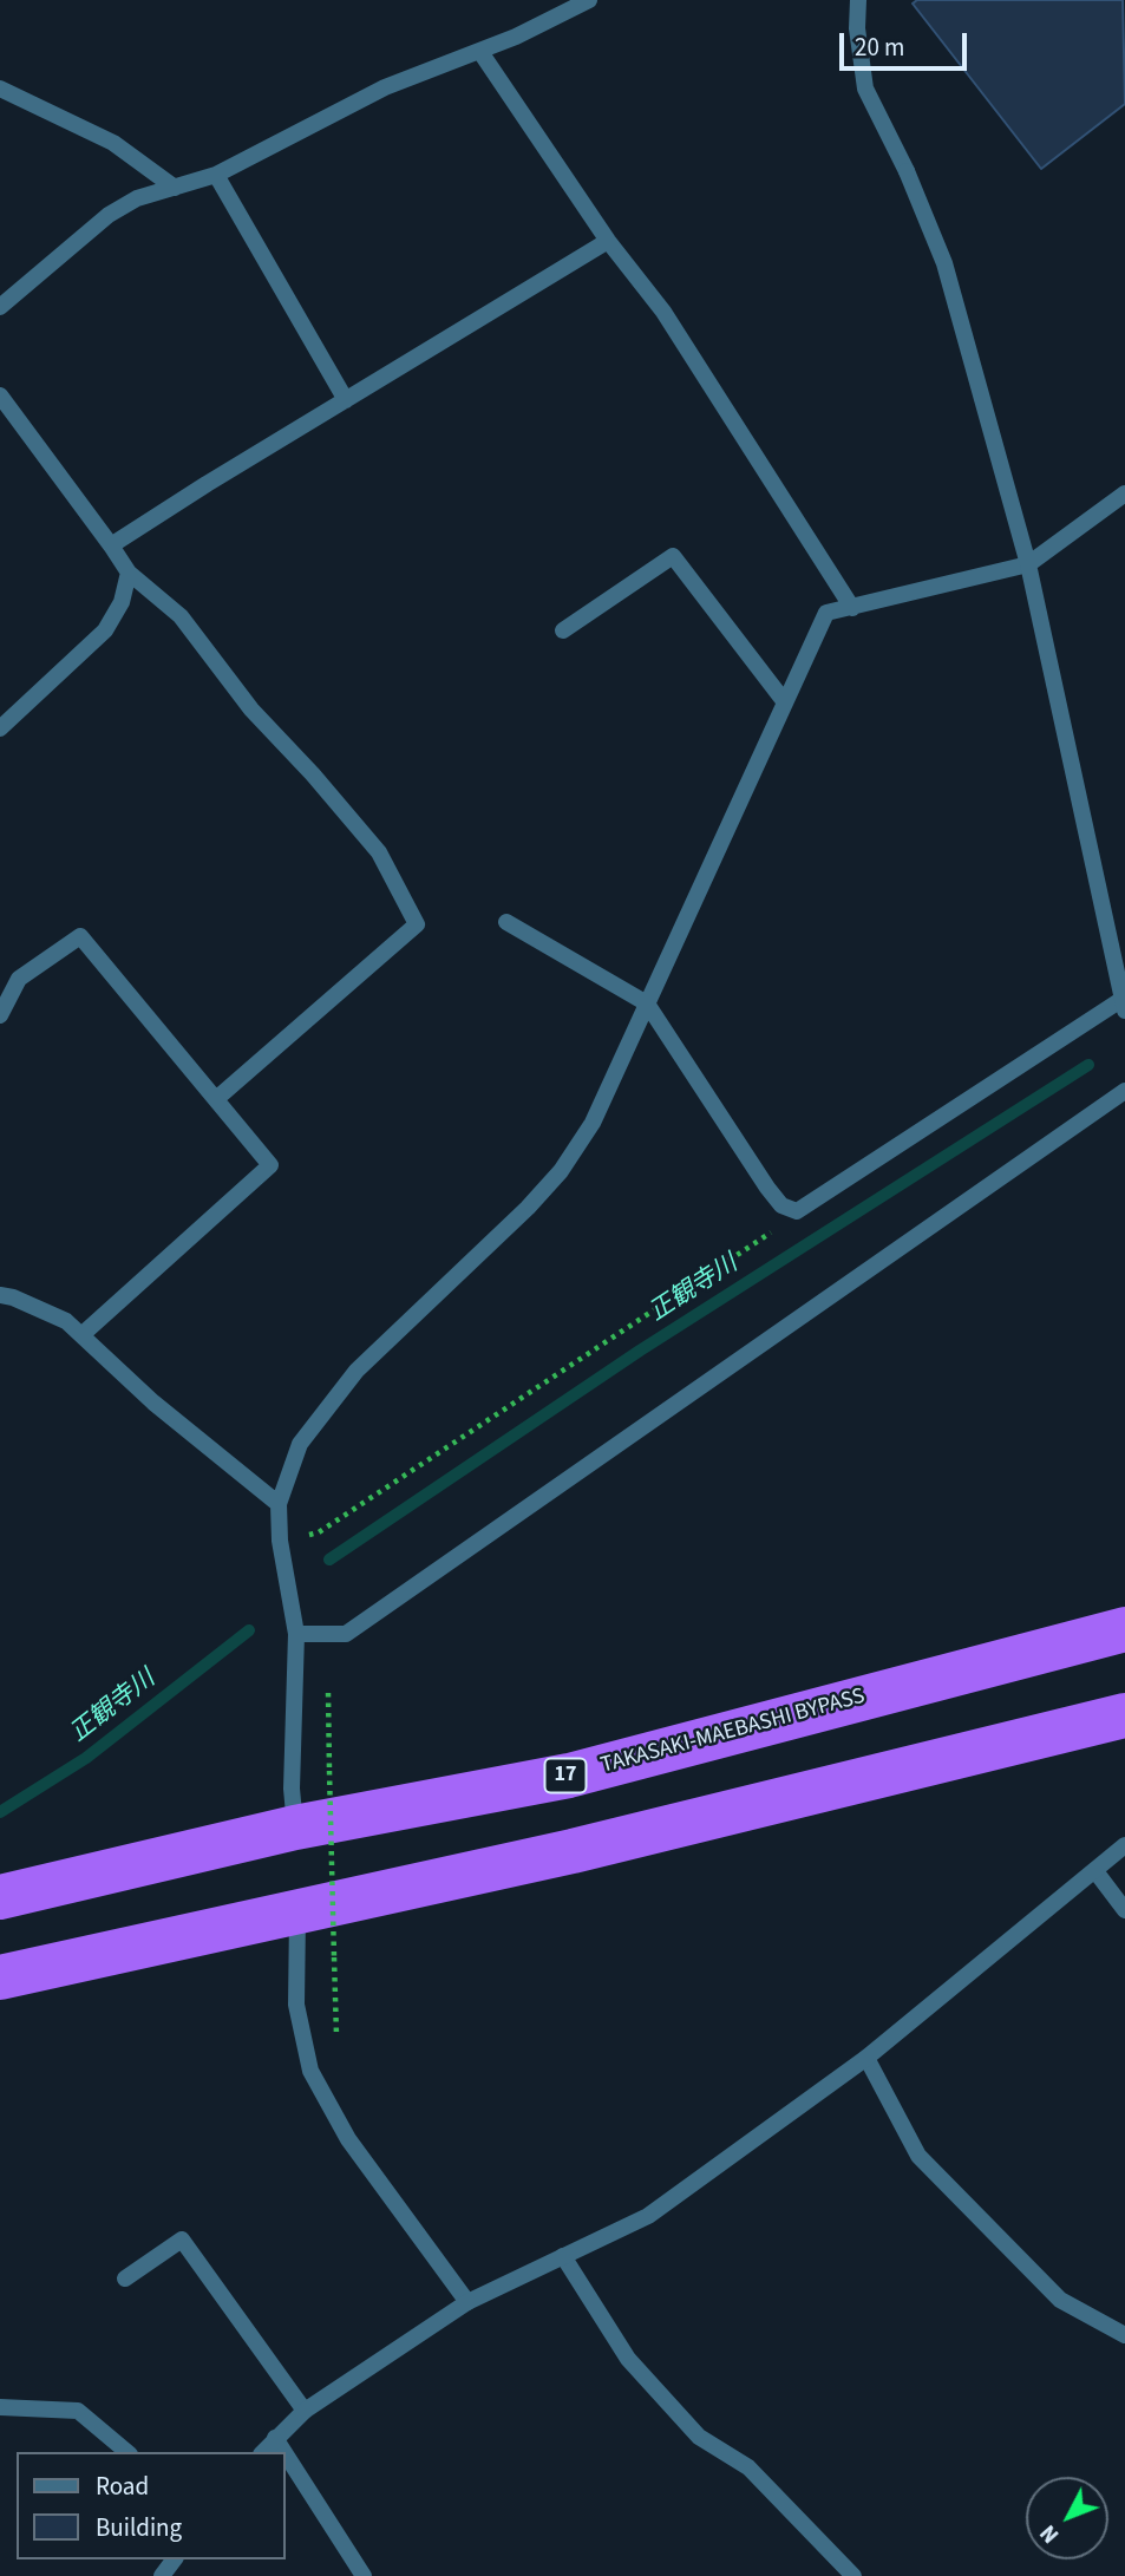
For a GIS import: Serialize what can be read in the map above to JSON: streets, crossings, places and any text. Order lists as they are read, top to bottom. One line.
{"streets":{"highway":["TAKASAKI-MAEBASHI BYPASS","17"]},"water":["正観寺川"],"legend":["Road","Building"],"scale_bar":"20 m","north":"bottom left"}
